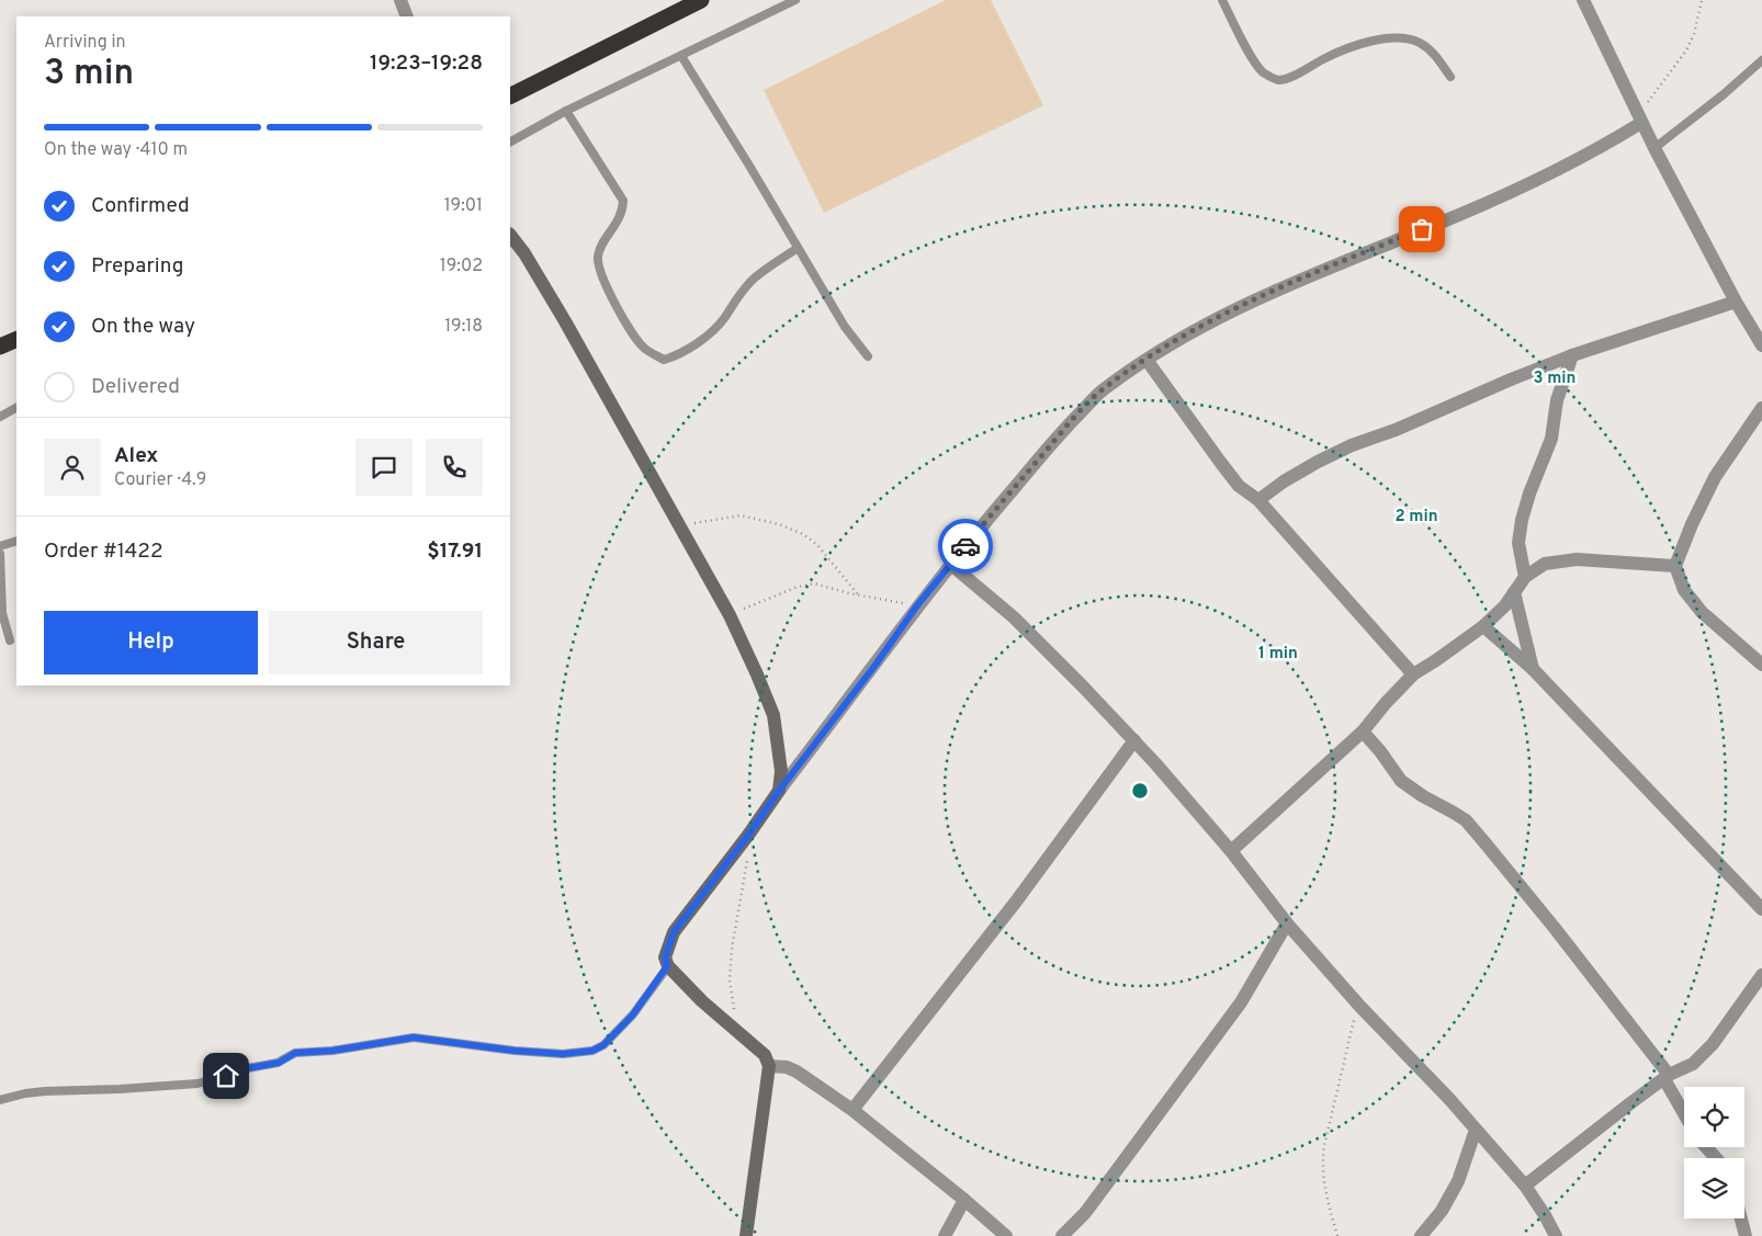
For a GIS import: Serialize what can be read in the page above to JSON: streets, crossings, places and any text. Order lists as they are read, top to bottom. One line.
{"page":{"heading":["3 min","Arriving in","19:23–19:28"],"panel":["Alex","Courier · 4.9","Order #1422","$17.91"],"bar":"On the way · 410 m","list":[["Confirmed","19:01"],["Preparing","19:02"],["On the way","19:18"],"Delivered"],"buttons":["Help","Share"]},"rings":["3 min","2 min","1 min"]}
